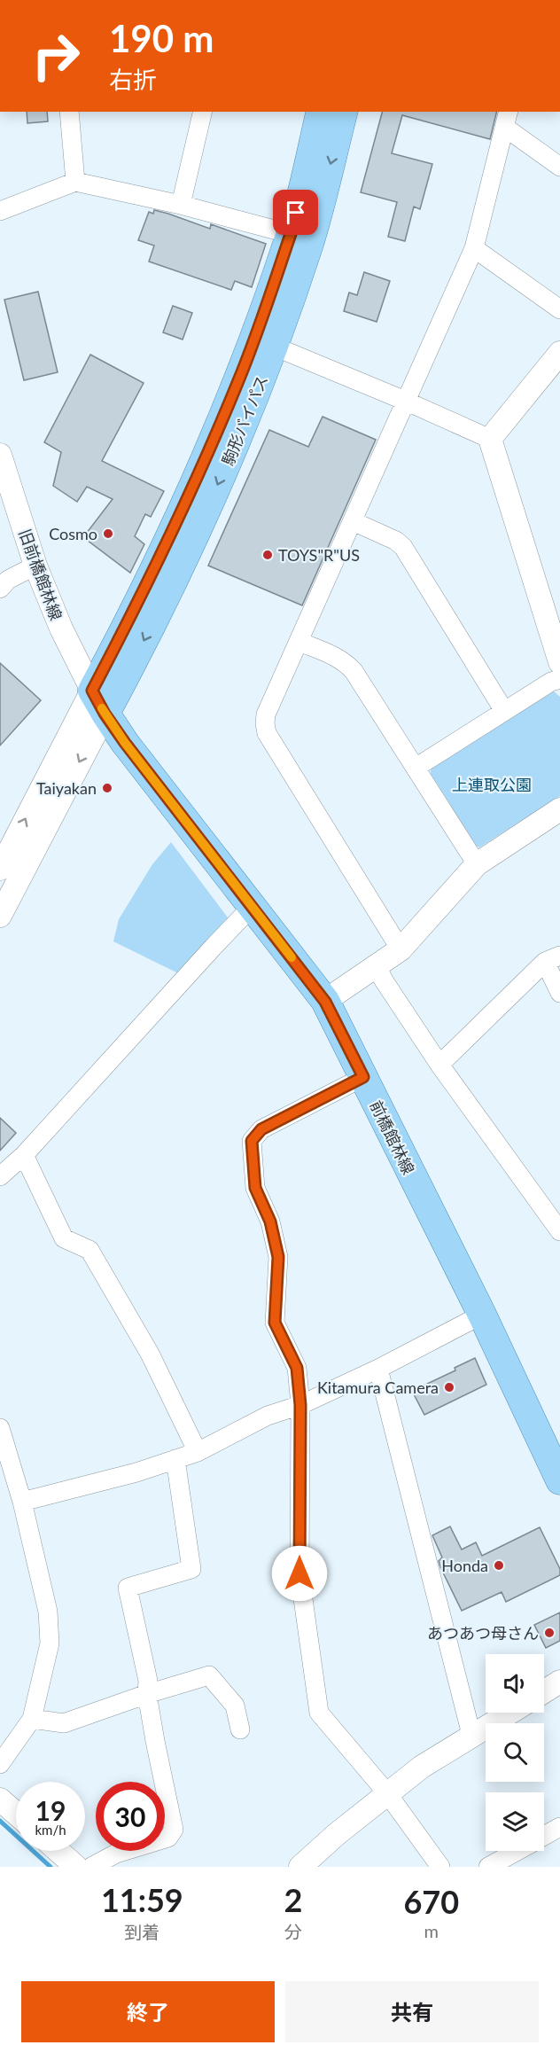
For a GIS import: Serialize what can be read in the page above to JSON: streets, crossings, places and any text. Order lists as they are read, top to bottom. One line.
{"streets":{"main road":["駒形バイパス","前橋館林線"],"street":["旧前橋館林線"]},"crossings":[["駒形バイパス","旧前橋館林線"],["駒形バイパス","前橋館林線"],["旧前橋館林線","前橋館林線"]],"parks":["上連取公園"],"places":["Cosmo","TOYS\"R\"US","Taiyakan","Kitamura Camera","Honda","あつあつ母さん"],"page":{"turn":["190 m","右折"],"speed":"19 km/h","limit":"30","eta":["11:59","到着","2","分","670","m"],"buttons":["終了","共有"]}}
